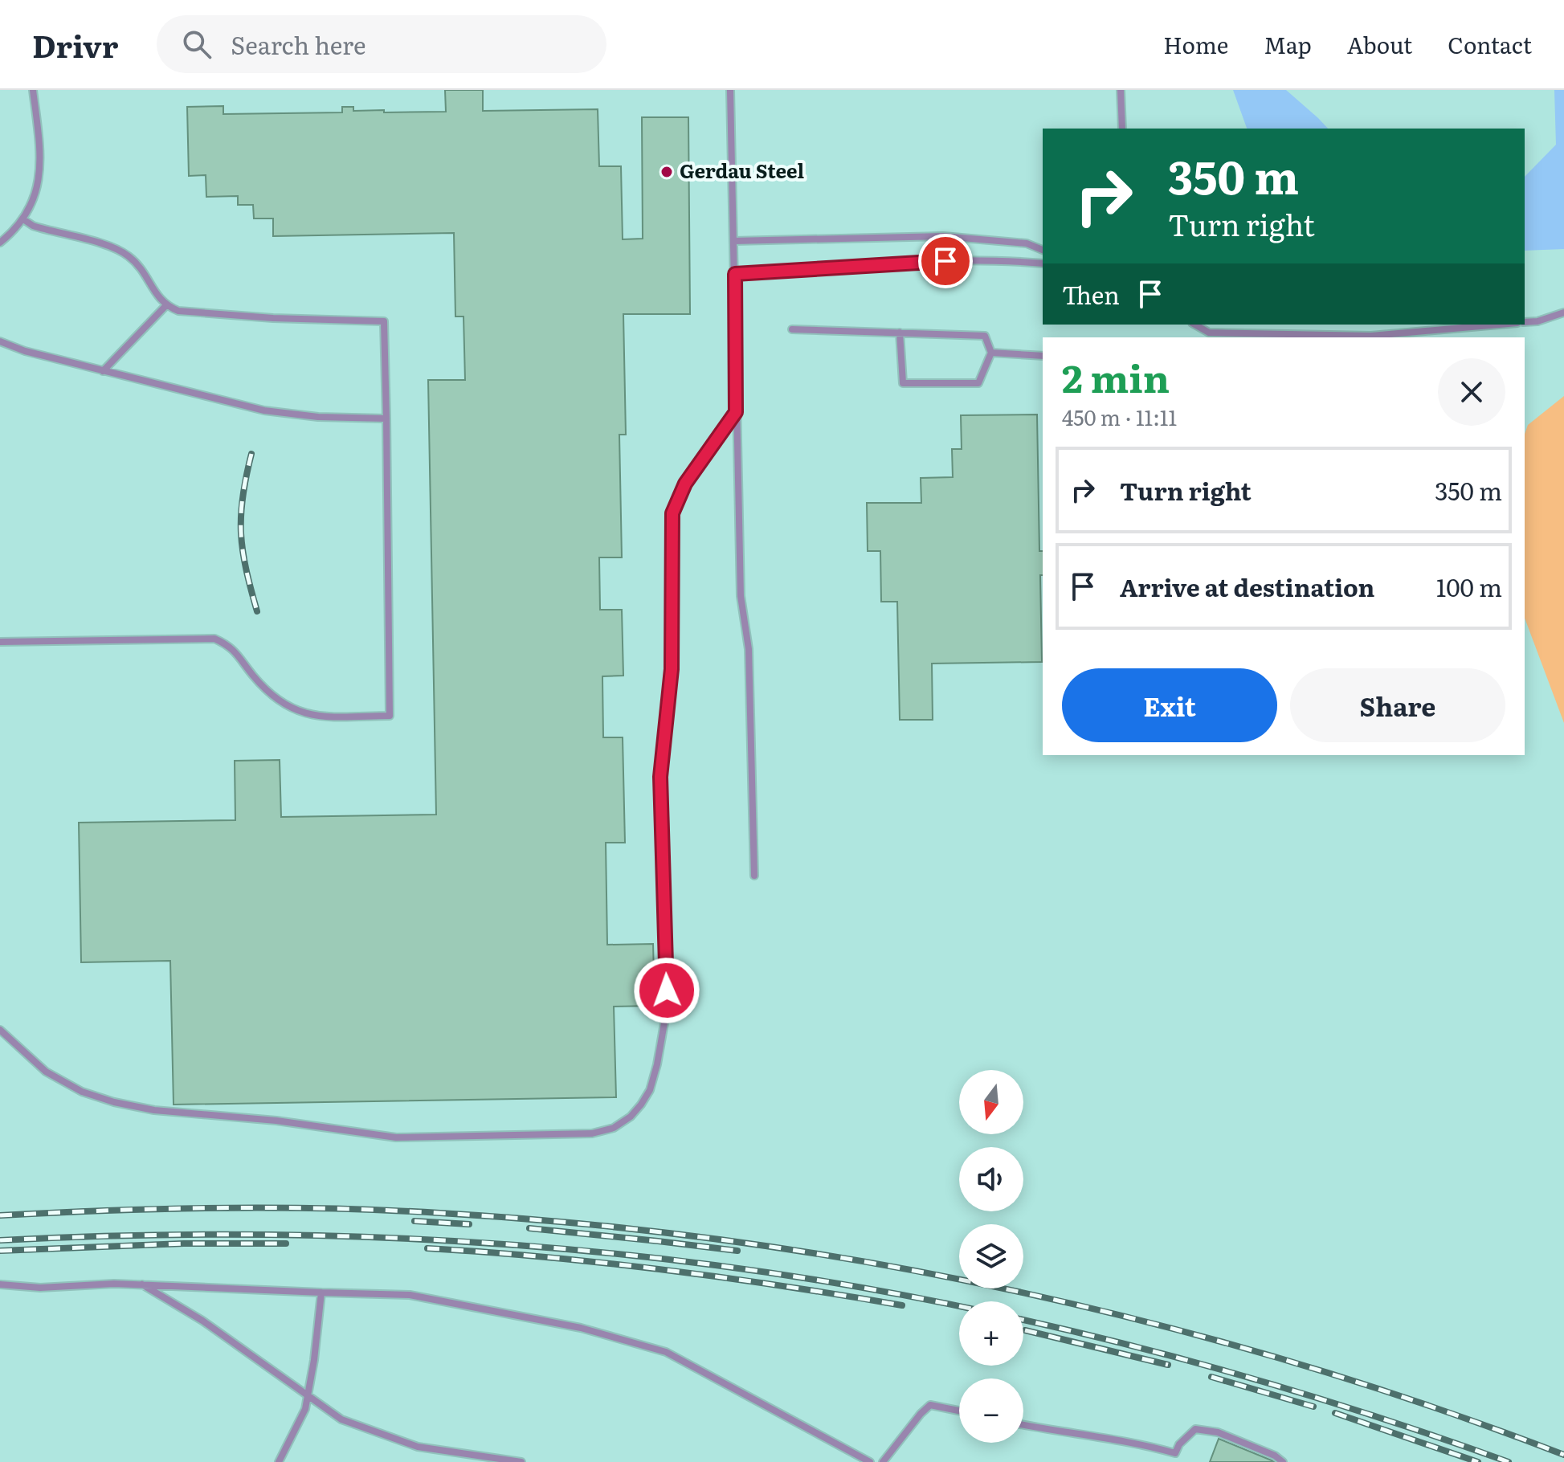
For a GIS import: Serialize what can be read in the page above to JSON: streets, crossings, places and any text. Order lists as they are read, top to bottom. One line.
{"places":["Gerdau Steel"],"north":"bottom","page":{"header":"Drivr","search":"Search here","nav":["Home","Map","About","Contact"],"turn":["350 m","Turn right"],"then":"Then","heading":["2 min","450 m · 11:11"],"list":[{"name":"Turn right","value":"350 m"},{"name":"Arrive at destination","value":"100 m"}],"buttons":["Exit","Share"],"map_buttons":["+","−"]}}
